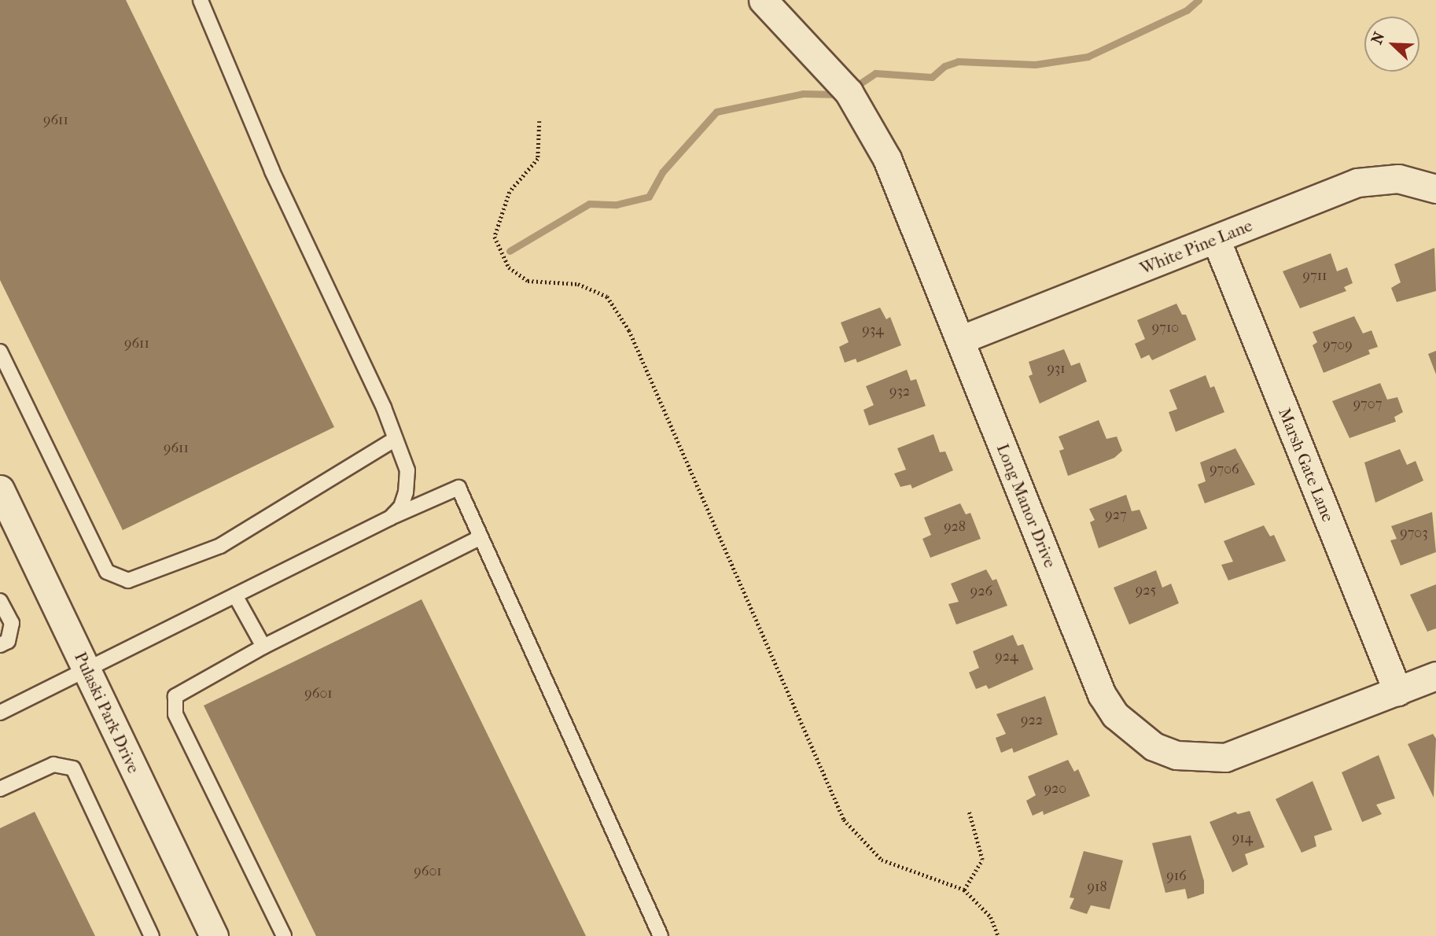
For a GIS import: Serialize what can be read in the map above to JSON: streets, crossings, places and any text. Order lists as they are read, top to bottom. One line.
{"streets":{"street":["White Pine Lane","Marsh Gate Lane","Long Manor Drive","Pulaski Park Drive"]},"crossings":[["White Pine Lane","Marsh Gate Lane"],["White Pine Lane","Long Manor Drive"],["Marsh Gate Lane","Long Manor Drive"]],"house_numbers":["9611","9711","9710","934","9611","9709","931","932","9707","9611","9706","927","928","9703","925","926","924","9601","922","920","914","9601","916","918"],"north":"top left"}
